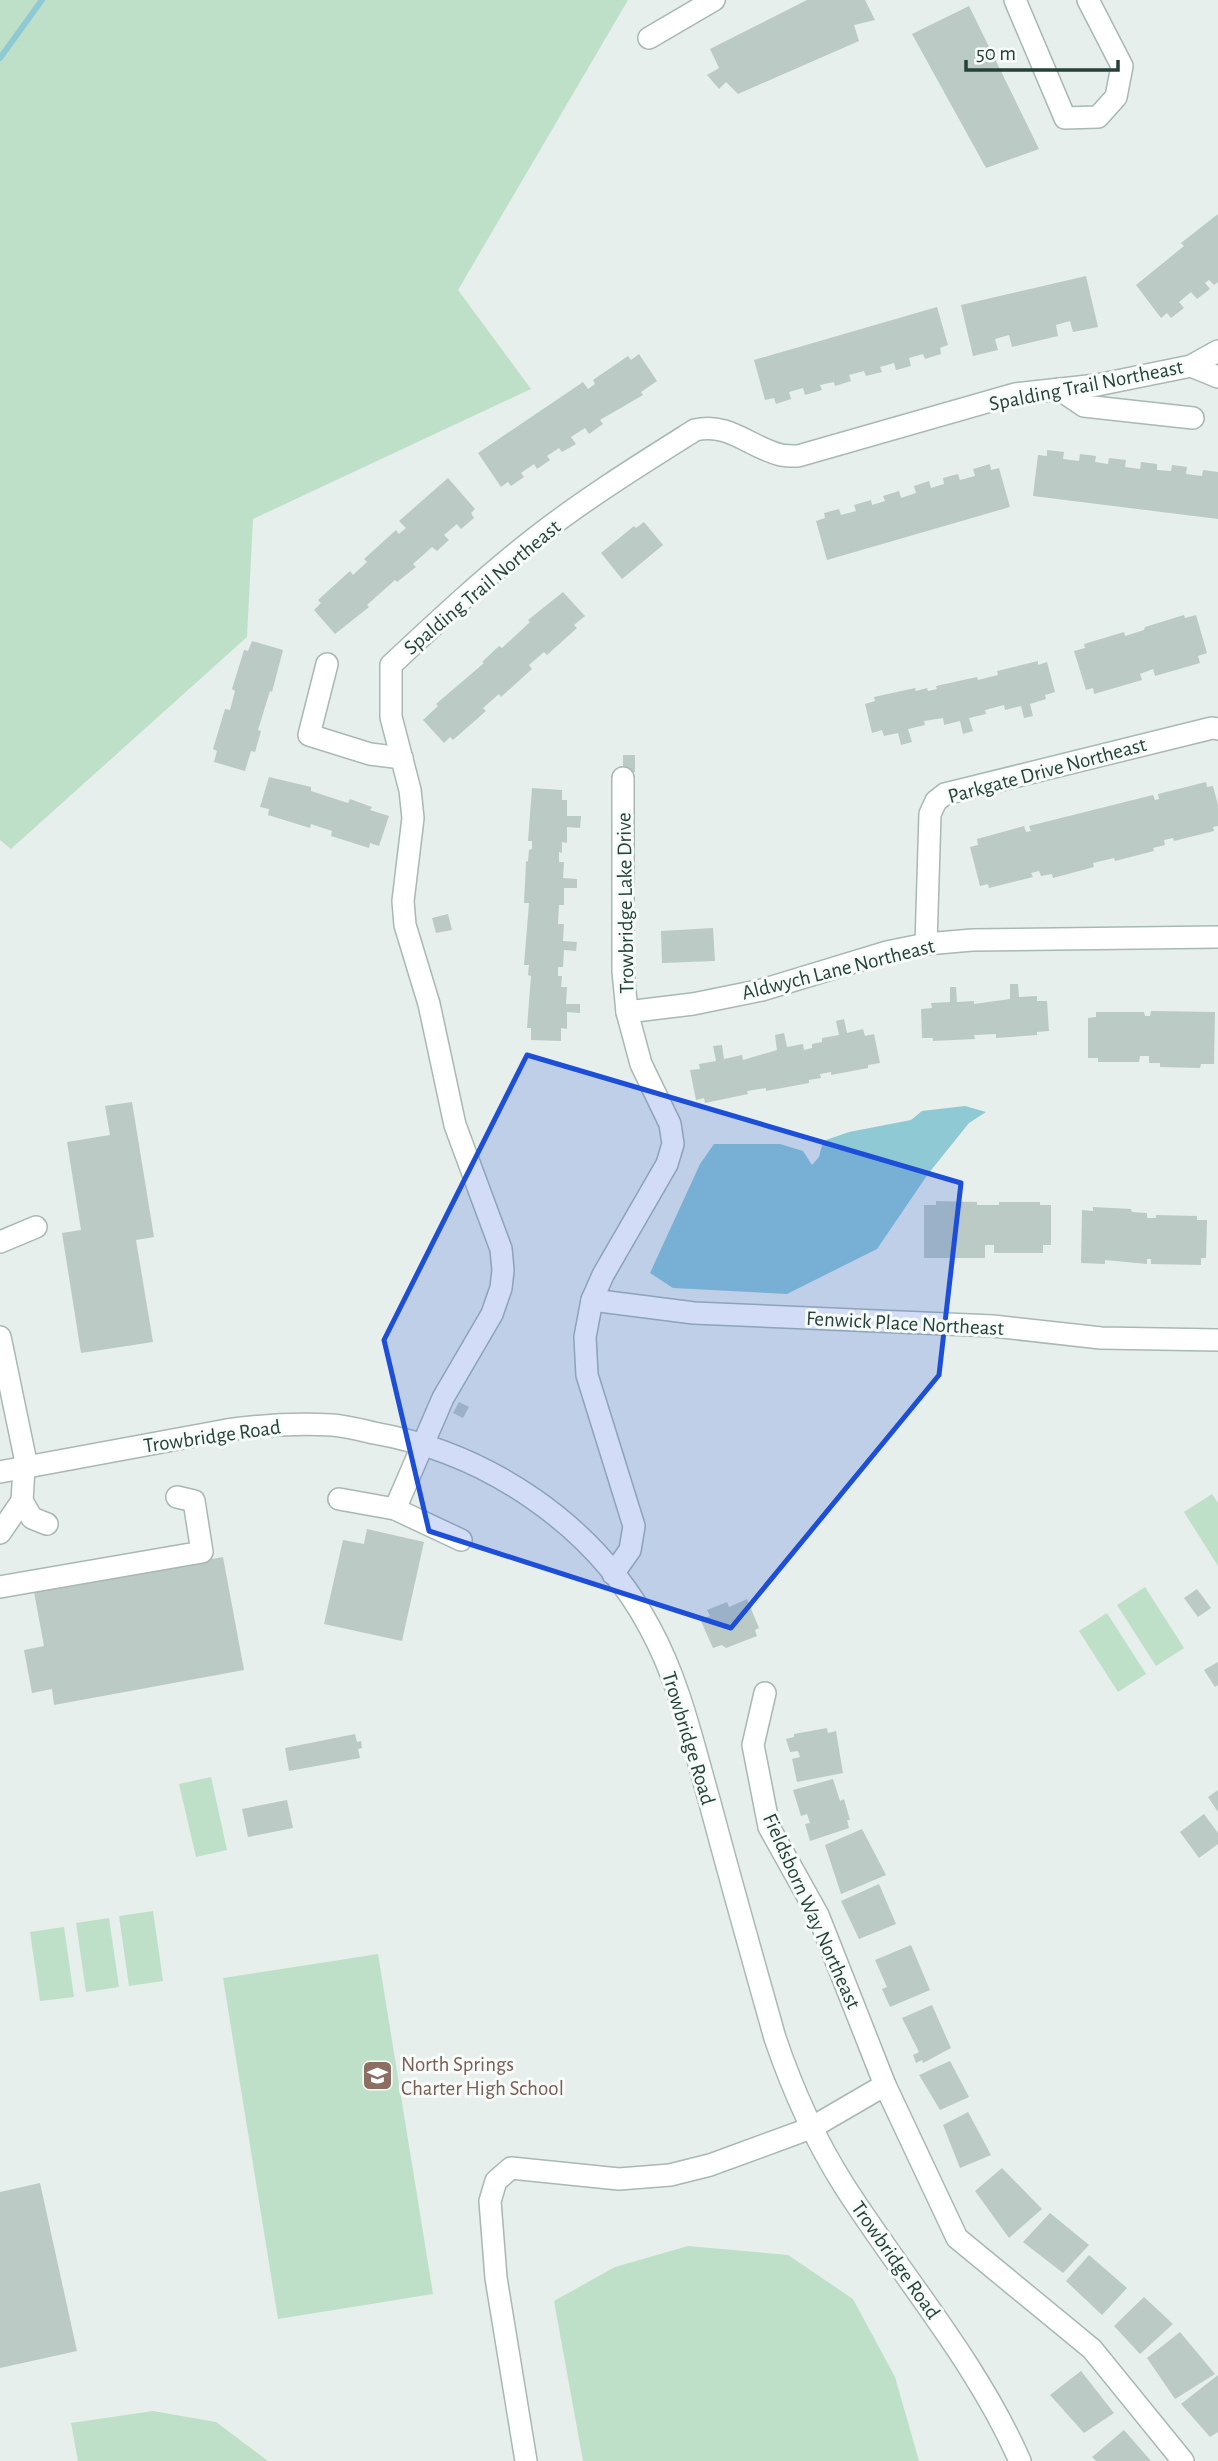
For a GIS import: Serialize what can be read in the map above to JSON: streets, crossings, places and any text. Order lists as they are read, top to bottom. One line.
{"streets":{"street":["Spalding Trail Northeast","Parkgate Drive Northeast","Trowbridge Lake Drive","Aldwych Lane Northeast","Fenwick Place Northeast","Trowbridge Road","Fieldsborn Way Northeast"]},"crossings":[["Spalding Trail Northeast","Trowbridge Road"],["Parkgate Drive Northeast","Aldwych Lane Northeast"],["Trowbridge Lake Drive","Aldwych Lane Northeast"],["Trowbridge Lake Drive","Fenwick Place Northeast"],["Trowbridge Lake Drive","Trowbridge Road"]],"places":{"school or university":["North Springs Charter High School"]},"scale_bar":"50 m"}
